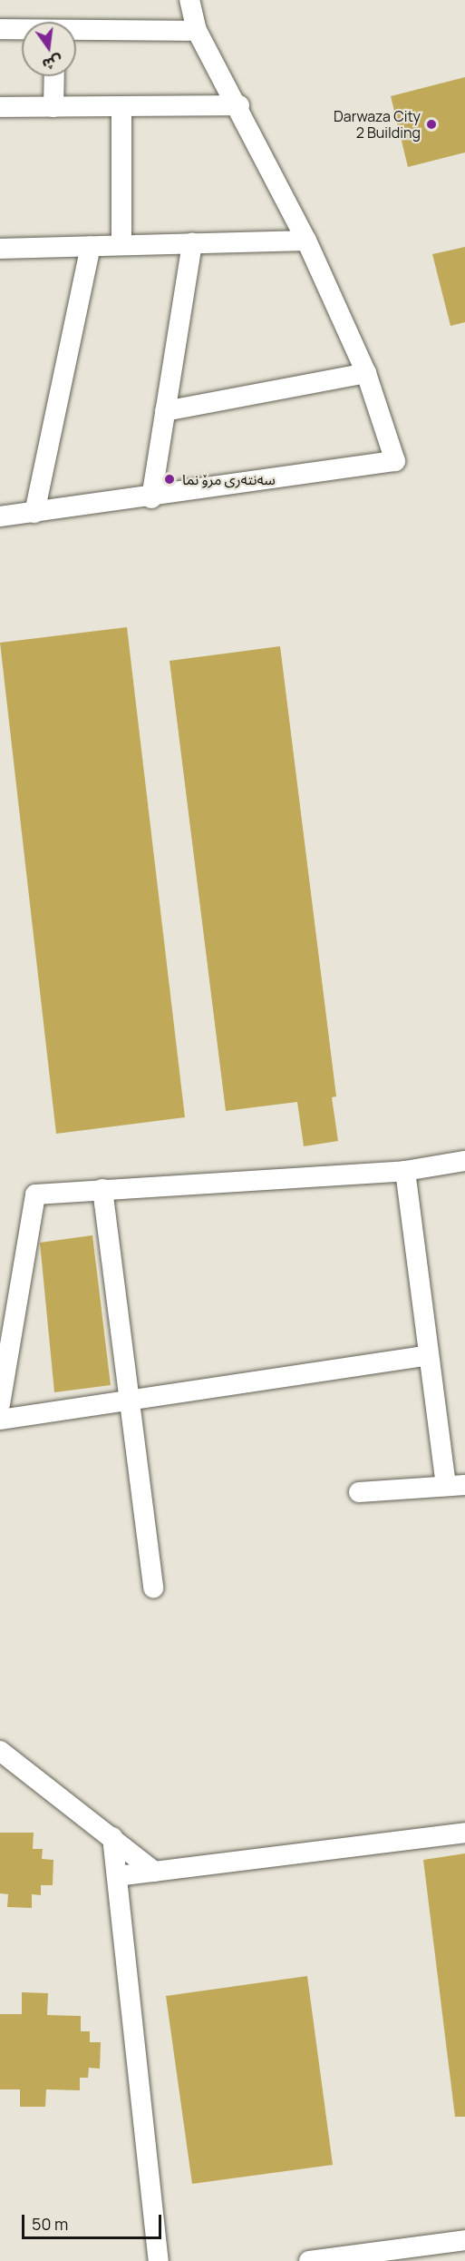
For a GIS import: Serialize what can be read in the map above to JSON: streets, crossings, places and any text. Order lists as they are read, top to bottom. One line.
{"places":["Darwaza City 2 Building","سەنتەرى مرۆ نما"],"scale_bar":"50 m","north":"bottom"}
